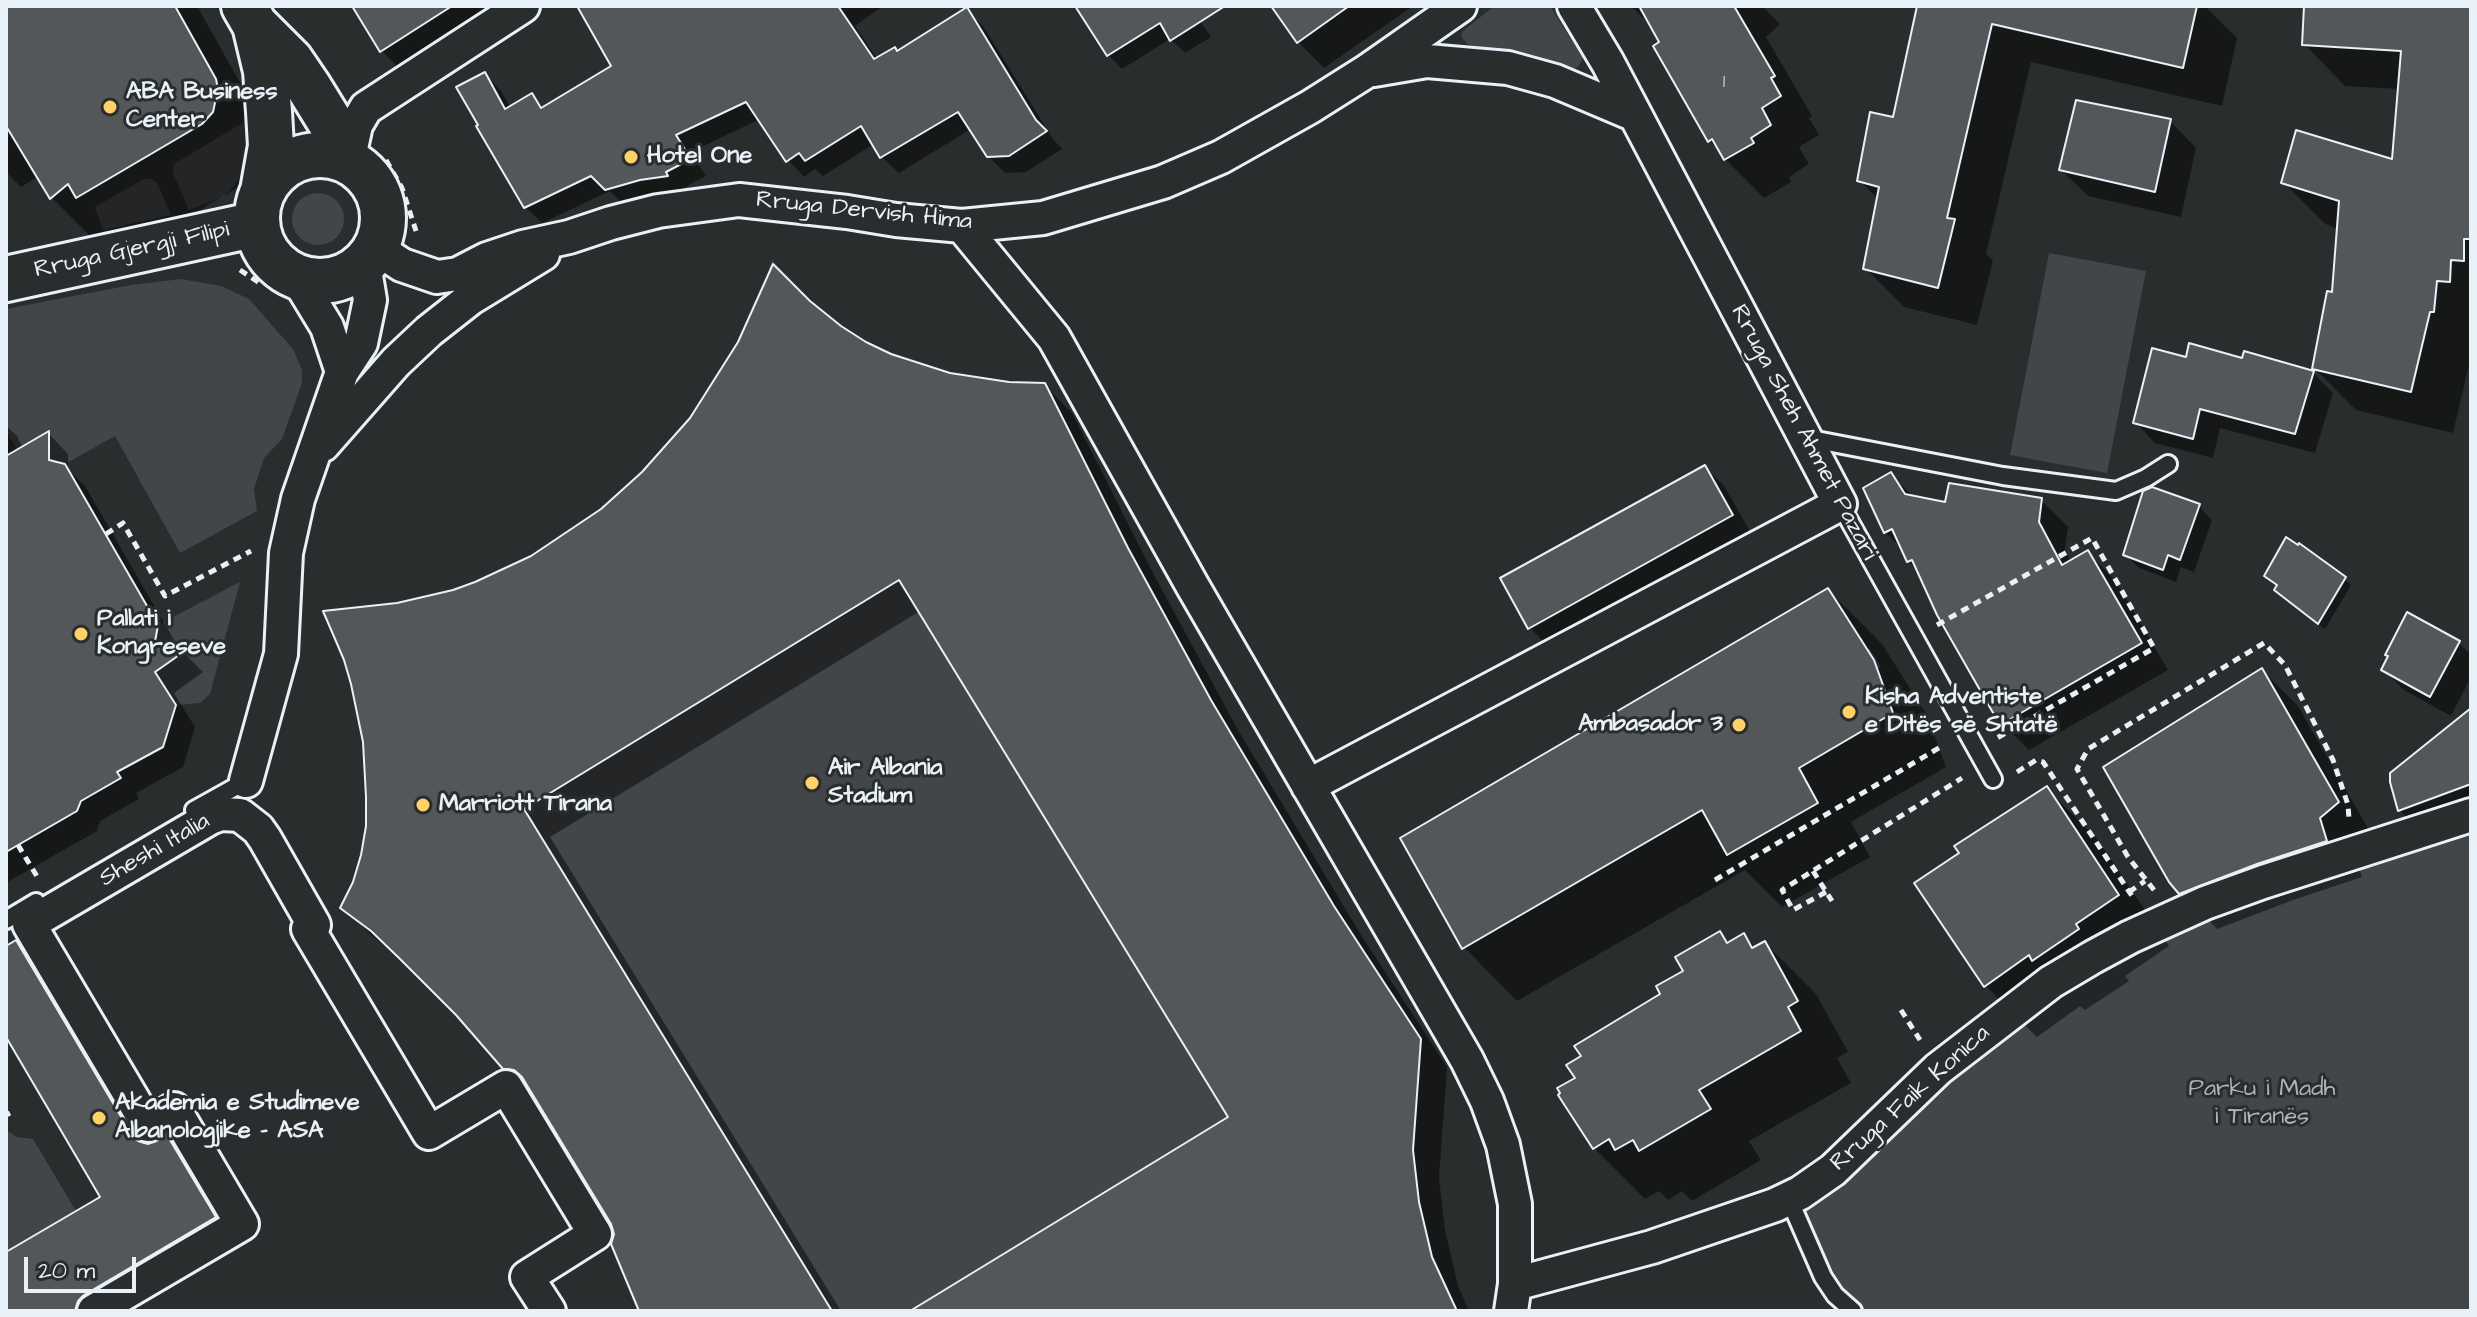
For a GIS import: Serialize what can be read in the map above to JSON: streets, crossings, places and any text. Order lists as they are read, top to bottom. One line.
{"streets":{"street":["Rruga Dervish Hima","Rruga Gjergji Filipi","Rruga Sheh Ahmet Pazari","Sheshi Italia","Rruga Faik Konica"]},"crossings":[["Rruga Dervish Hima","Rruga Gjergji Filipi"]],"parks":["Parku i Madh i Tiranës"],"places":["ABA Business Center","Hotel One","Pallati i Kongreseve","Kisha Adventiste e Ditës së Shtatë","Ambasador 3","Air Albania Stadium","Marriott Tirana","Akademia e Studimeve Albanologjike - ASA"],"house_numbers":["1"],"scale_bar":"20 m"}
